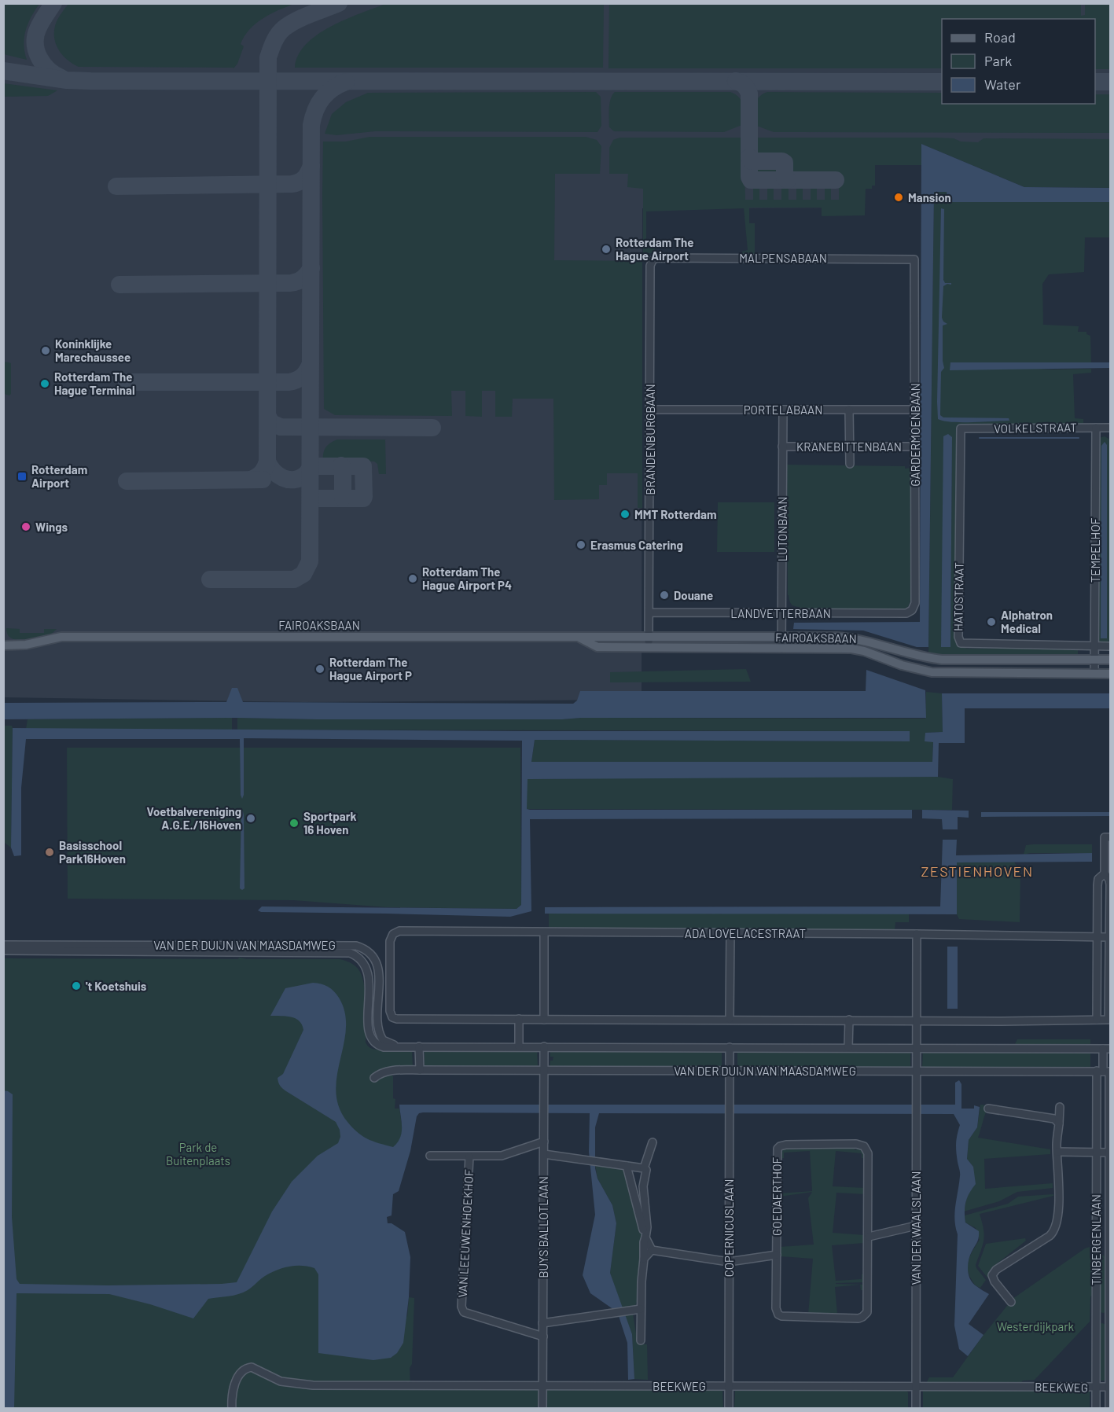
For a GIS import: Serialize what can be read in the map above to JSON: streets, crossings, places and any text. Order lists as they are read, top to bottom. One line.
{"streets":{"main road":["FAIROAKSBAAN"],"street":["MALPENSABAAN","PORTELABAAN","VOLKELSTRAAT","GARDERMOENBAAN","BRANDENBURGBAAN","KRANEBITTENBAAN","LUTONBAAN","TEMPELHOF","HATOSTRAAT","LANDVETTERBAAN","ADA LOVELACESTRAAT","VAN DER DUIJN VAN MAASDAMWEG","GOEDAERTHOF","BUYS BALLOTLAAN","COPERNICUSLAAN","VAN DER WAALSLAAN","VAN LEEUWENHOEKHOF","TINBERGENLAAN","BEEKWEG"]},"crossings":[["MALPENSABAAN","GARDERMOENBAAN"],["MALPENSABAAN","BRANDENBURGBAAN"],["PORTELABAAN","GARDERMOENBAAN"],["PORTELABAAN","BRANDENBURGBAAN"],["PORTELABAAN","LUTONBAAN"],["VOLKELSTRAAT","TEMPELHOF"],["VOLKELSTRAAT","HATOSTRAAT"],["GARDERMOENBAAN","KRANEBITTENBAAN"],["GARDERMOENBAAN","LANDVETTERBAAN"],["BRANDENBURGBAAN","LANDVETTERBAAN"],["BRANDENBURGBAAN","FAIROAKSBAAN"],["KRANEBITTENBAAN","LUTONBAAN"],["LUTONBAAN","LANDVETTERBAAN"],["LUTONBAAN","FAIROAKSBAAN"],["TEMPELHOF","HATOSTRAAT"],["TEMPELHOF","FAIROAKSBAAN"],["ADA LOVELACESTRAAT","VAN DER WAALSLAAN"],["VAN DER DUIJN VAN MAASDAMWEG","BUYS BALLOTLAAN"],["VAN DER DUIJN VAN MAASDAMWEG","COPERNICUSLAAN"],["VAN DER DUIJN VAN MAASDAMWEG","VAN DER WAALSLAAN"],["VAN DER DUIJN VAN MAASDAMWEG","TINBERGENLAAN"],["BUYS BALLOTLAAN","VAN LEEUWENHOEKHOF"],["BUYS BALLOTLAAN","BEEKWEG"],["COPERNICUSLAAN","BEEKWEG"],["VAN DER WAALSLAAN","BEEKWEG"],["TINBERGENLAAN","BEEKWEG"]],"districts":["ZESTIENHOVEN"],"parks":["Park de Buitenplaats","Westerdijkpark"],"places":{"other":["Mansion","Rotterdam The Hague Airport","Koninklijke Marechaussee","Rotterdam The Hague Terminal","MMT Rotterdam","Wings","Erasmus Catering","Rotterdam The Hague Airport P4","Douane","Alphatron Medical","Rotterdam The Hague Airport P","Voetbalvereniging A.G.E./16Hoven","Sportpark 16 Hoven","Basisschool Park16Hoven","'t Koetshuis"],"transit":["Rotterdam Airport"]},"legend":["Road","Park","Water"]}
